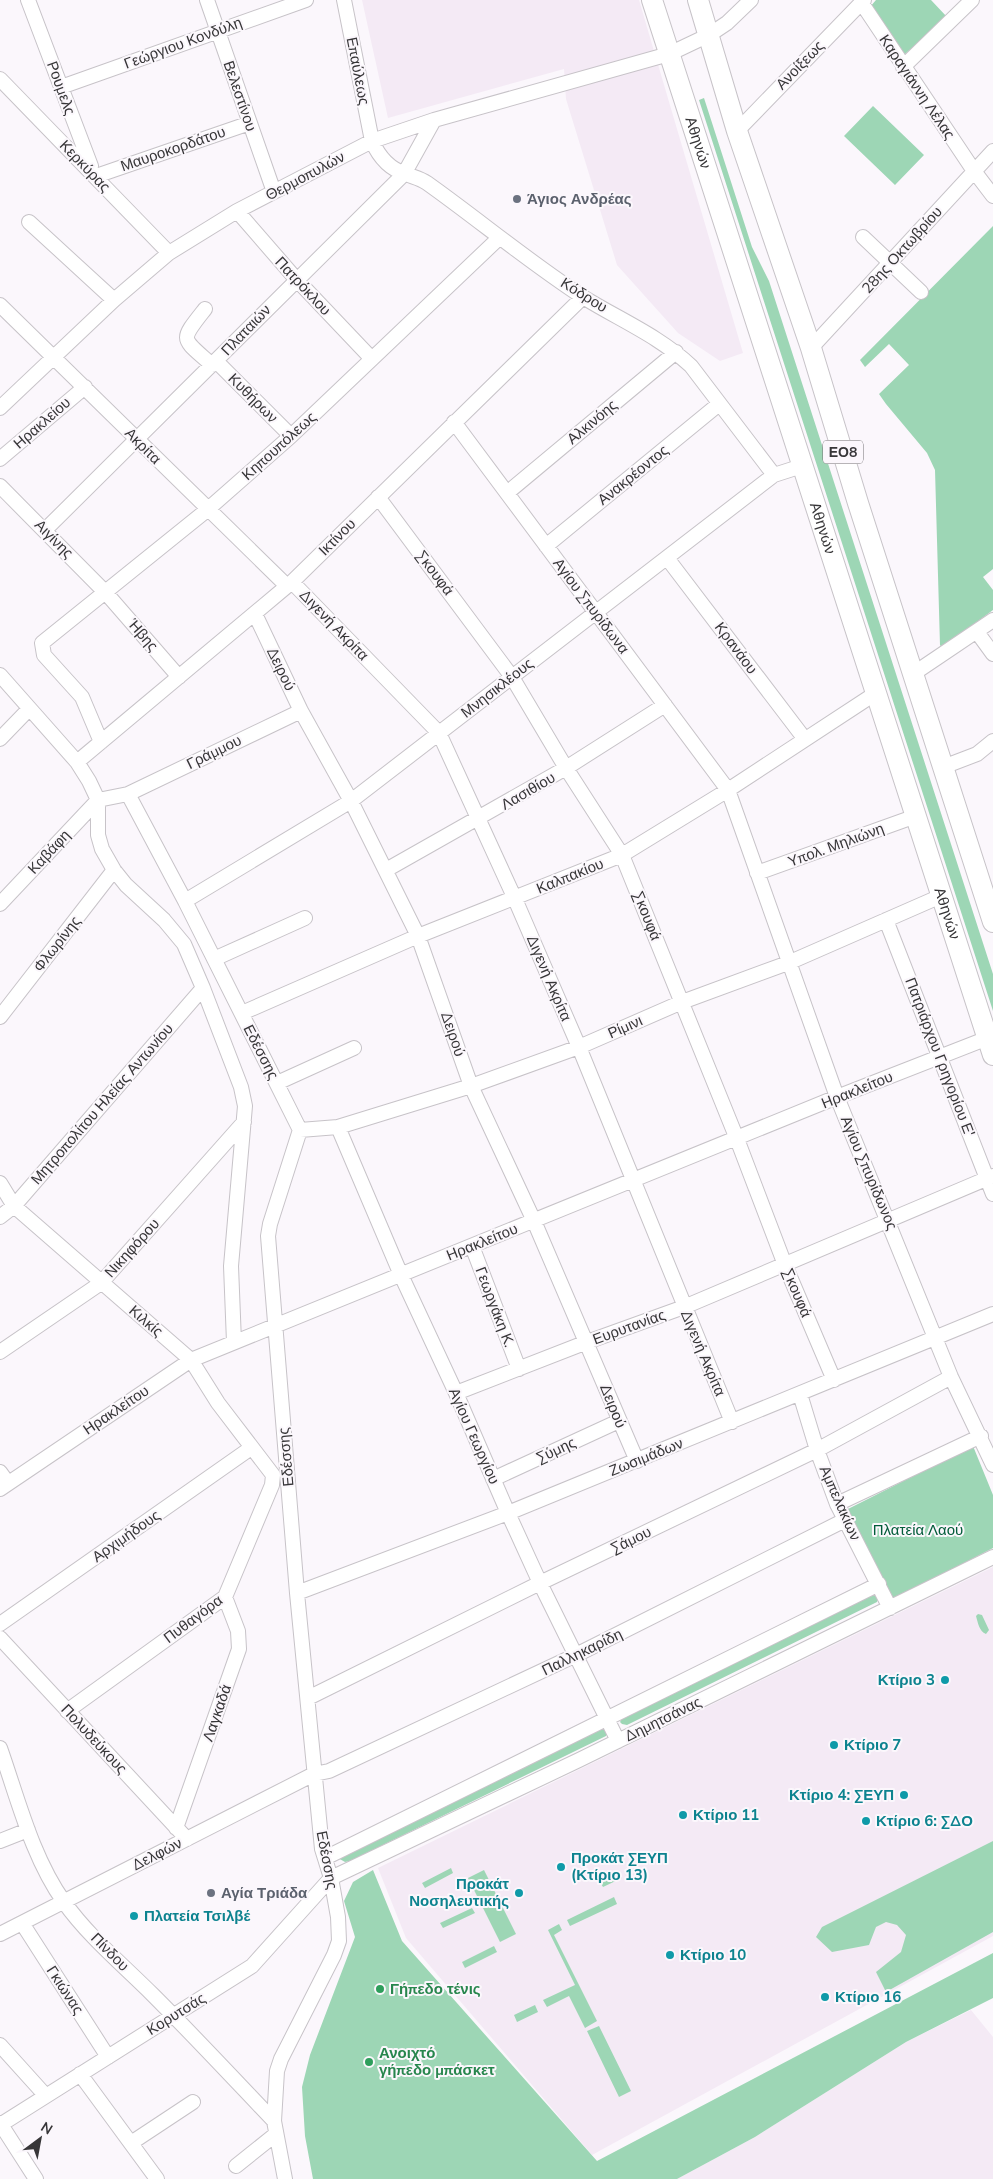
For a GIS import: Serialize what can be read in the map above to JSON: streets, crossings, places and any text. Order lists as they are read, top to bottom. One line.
{"streets":{"highway":["Αθηνών","ΕΟ8"],"street":["Γεώργιου Κονδύλη","Ανοίξεως","Επαύλεως","Καραγιάννη Λέλας","Ρουμελς","Βελεστίνου","Μαυροκορδάτου","Κερκύρας","Θερμοπυλών","28ης Οκτωβρίου","Πατρόκλου","Κόδρου","Πλαταιών","Κυθήρων","Αλκινόης","Ηρακλείου","Ακρίτα","Κηπουπόλεως","Ανακρέοντος","Ικτίνου","Αιγίνης","Σκουφά","Αγίου Σπυρίδωνα","Διγενή Ακρίτα","Ήβης","Κρανάου","Δειρού","Μνησικλέους","Γράμμου","Λασιθίου","Υπολ. Μηλιώνη","Καβάφη","Καλπακίου","Φλωρίνης","Ρίμινι","Εδέσσης","Πατριάρχου Γρηγορίου Ε'","Ηρακλείτου","Μητροπολίτου Ηλείας Αντωνίου","Αγίου Σπυρίδωνος","Νικηφόρου","Γεωργάκη Κ.","Κιλκίς","Ευρυτανίας","Αγίου Γεωργίου","Σύμης","Ζωσιμάδων","Αμπελακίων","Αρχιμήδους","Σάμου","Πυθαγόρα","Παλληκαρίδη","Λαγκαδά","Δημητσάνας","Πολυδεύκους","Δελφών","Πίνδου","Γκιώνας","Κορυτσάς"]},"crossings":[["Γεώργιου Κονδύλη","Ρουμελς"],["Γεώργιου Κονδύλη","Βελεστίνου"],["Ανοίξεως","Καραγιάννη Λέλας"],["Ανοίξεως","ΕΟ8"],["Επαύλεως","Θερμοπυλών"],["Επαύλεως","Κόδρου"],["Καραγιάννη Λέλας","28ης Οκτωβρίου"],["Ρουμελς","Μαυροκορδάτου"],["Ρουμελς","Κερκύρας"],["Βελεστίνου","Μαυροκορδάτου"],["Βελεστίνου","Θερμοπυλών"],["Αθηνών","Θερμοπυλών"],["Αθηνών","Μνησικλέους"],["Αθηνών","Υπολ. Μηλιώνη"],["Αθηνών","Καλπακίου"],["Αθηνών","Ρίμινι"],["Αθηνών","Ηρακλείτου"],["Μαυροκορδάτου","Κερκύρας"],["Κερκύρας","Θερμοπυλών"],["Θερμοπυλών","Πατρόκλου"],["Θερμοπυλών","Κόδρου"],["Θερμοπυλών","Πλαταιών"],["Θερμοπυλών","Ακρίτα"],["Θερμοπυλών","ΕΟ8"],["28ης Οκτωβρίου","ΕΟ8"],["Πατρόκλου","Πλαταιών"],["Πατρόκλου","Κηπουπόλεως"],["Κόδρου","Πλαταιών"],["Κόδρου","Αλκινόης"],["Κόδρου","Κηπουπόλεως"],["Κόδρου","Ανακρέοντος"],["Κόδρου","Ικτίνου"],["Κόδρου","Μνησικλέους"],["Πλαταιών","Κυθήρων"],["Πλαταιών","Ακρίτα"],["Πλαταιών","Αιγίνης"],["Κυθήρων","Κηπουπόλεως"],["Αλκινόης","Αγίου Σπυρίδωνα"],["Ηρακλείου","Ακρίτα"],["Ακρίτα","Κηπουπόλεως"],["Ακρίτα","Ικτίνου"],["Ακρίτα","Διγενή Ακρίτα"],["Κηπουπόλεως","Ικτίνου"],["Κηπουπόλεως","Αιγίνης"],["Κηπουπόλεως","Ήβης"],["Ανακρέοντος","Αγίου Σπυρίδωνα"],["Ικτίνου","Σκουφά"],["Ικτίνου","Αγίου Σπυρίδωνα"],["Ικτίνου","Διγενή Ακρίτα"],["Ικτίνου","Ήβης"],["Ικτίνου","Δειρού"],["Ικτίνου","Εδέσσης"],["Αιγίνης","Ήβης"],["Σκουφά","Μνησικλέους"],["Σκουφά","Λασιθίου"],["Σκουφά","Καλπακίου"],["Σκουφά","Ρίμινι"],["Σκουφά","Ηρακλείτου"],["Σκουφά","Ευρυτανίας"],["Σκουφά","Ζωσιμάδων"],["Αγίου Σπυρίδωνα","Μνησικλέους"],["Αγίου Σπυρίδωνα","Λασιθίου"],["Αγίου Σπυρίδωνα","Καλπακίου"],["Αγίου Σπυρίδωνα","Αγίου Σπυρίδωνος"],["Διγενή Ακρίτα","Μνησικλέους"],["Διγενή Ακρίτα","Λασιθίου"],["Διγενή Ακρίτα","Καλπακίου"],["Διγενή Ακρίτα","Ρίμινι"],["Διγενή Ακρίτα","Ηρακλείτου"],["Διγενή Ακρίτα","Ευρυτανίας"],["Διγενή Ακρίτα","Ζωσιμάδων"],["Κρανάου","Μνησικλέους"],["Κρανάου","Καλπακίου"],["Δειρού","Μνησικλέους"],["Δειρού","Γράμμου"],["Δειρού","Λασιθίου"],["Δειρού","Καλπακίου"],["Δειρού","Ρίμινι"],["Δειρού","Ηρακλείτου"],["Δειρού","Ευρυτανίας"],["Δειρού","Σύμης"],["Δειρού","Ζωσιμάδων"],["Μνησικλέους","Εδέσσης"],["Γράμμου","Εδέσσης"],["Υπολ. Μηλιώνη","Αγίου Σπυρίδωνος"],["Καβάφη","Εδέσσης"],["Καλπακίου","Εδέσσης"],["Καλπακίου","Αγίου Σπυρίδωνος"],["Φλωρίνης","Εδέσσης"],["Ρίμινι","Εδέσσης"],["Ρίμινι","Πατριάρχου Γρηγορίου Ε'"],["Ρίμινι","Αγίου Σπυρίδωνος"],["Ρίμινι","Αγίου Γεωργίου"],["Εδέσσης","Ηρακλείτου"],["Εδέσσης","Μητροπολίτου Ηλείας Αντωνίου"],["Εδέσσης","Νικηφόρου"],["Εδέσσης","Ζωσιμάδων"],["Εδέσσης","Σάμου"],["Εδέσσης","Παλληκαρίδη"],["Εδέσσης","Δημητσάνας"],["Εδέσσης","Δελφών"],["Εδέσσης","Πίνδου"],["Εδέσσης","Κορυτσάς"],["Πατριάρχου Γρηγορίου Ε'","Ηρακλείτου"],["Πατριάρχου Γρηγορίου Ε'","Ευρυτανίας"],["Ηρακλείτου","Αγίου Σπυρίδωνος"],["Ηρακλείτου","Γεωργάκη Κ."],["Ηρακλείτου","Κιλκίς"],["Ηρακλείτου","Αγίου Γεωργίου"],["Μητροπολίτου Ηλείας Αντωνίου","Κιλκίς"],["Αγίου Σπυρίδωνος","Ευρυτανίας"],["Αγίου Σπυρίδωνος","Ζωσιμάδων"],["Αγίου Σπυρίδωνος","Σάμου"],["Νικηφόρου","Κιλκίς"],["Γεωργάκη Κ.","Ευρυτανίας"],["Κιλκίς","Αρχιμήδους"],["Κιλκίς","Πυθαγόρα"],["Ευρυτανίας","Αγίου Γεωργίου"],["Αγίου Γεωργίου","Σύμης"],["Αγίου Γεωργίου","Ζωσιμάδων"],["Αγίου Γεωργίου","Σάμου"],["Αγίου Γεωργίου","Παλληκαρίδη"],["Αγίου Γεωργίου","Δημητσάνας"],["Ζωσιμάδων","Αμπελακίων"],["Αμπελακίων","Σάμου"],["Αμπελακίων","Παλληκαρίδη"],["Αμπελακίων","Δημητσάνας"],["Πυθαγόρα","Λαγκαδά"],["Πυθαγόρα","Πολυδεύκους"],["Παλληκαρίδη","Δελφών"],["Λαγκαδά","Πολυδεύκους"],["Δημητσάνας","Κορυτσάς"],["Πολυδεύκους","Δελφών"],["Δελφών","Πίνδου"],["Δελφών","Γκιώνας"],["Πίνδου","Κορυτσάς"],["Γκιώνας","Κορυτσάς"]],"parks":["Πλατεία Λαού"],"places":["Άγιος Ανδρέας","Κτίριο 3","Κτίριο 7","Κτίριο 4: ΣΕΥΠ","Κτίριο 11","Κτίριο 6: ΣΔΟ","Προκάτ ΣΕΥΠ (Κτίριο 13)","Αγία Τριάδα","Προκάτ Νοσηλευτικής","Πλατεία Τσιλβέ","Κτίριο 10","Γήπεδο τένις","Κτίριο 16","Ανοιχτό γήπεδο μπάσκετ"],"north":"top right"}
